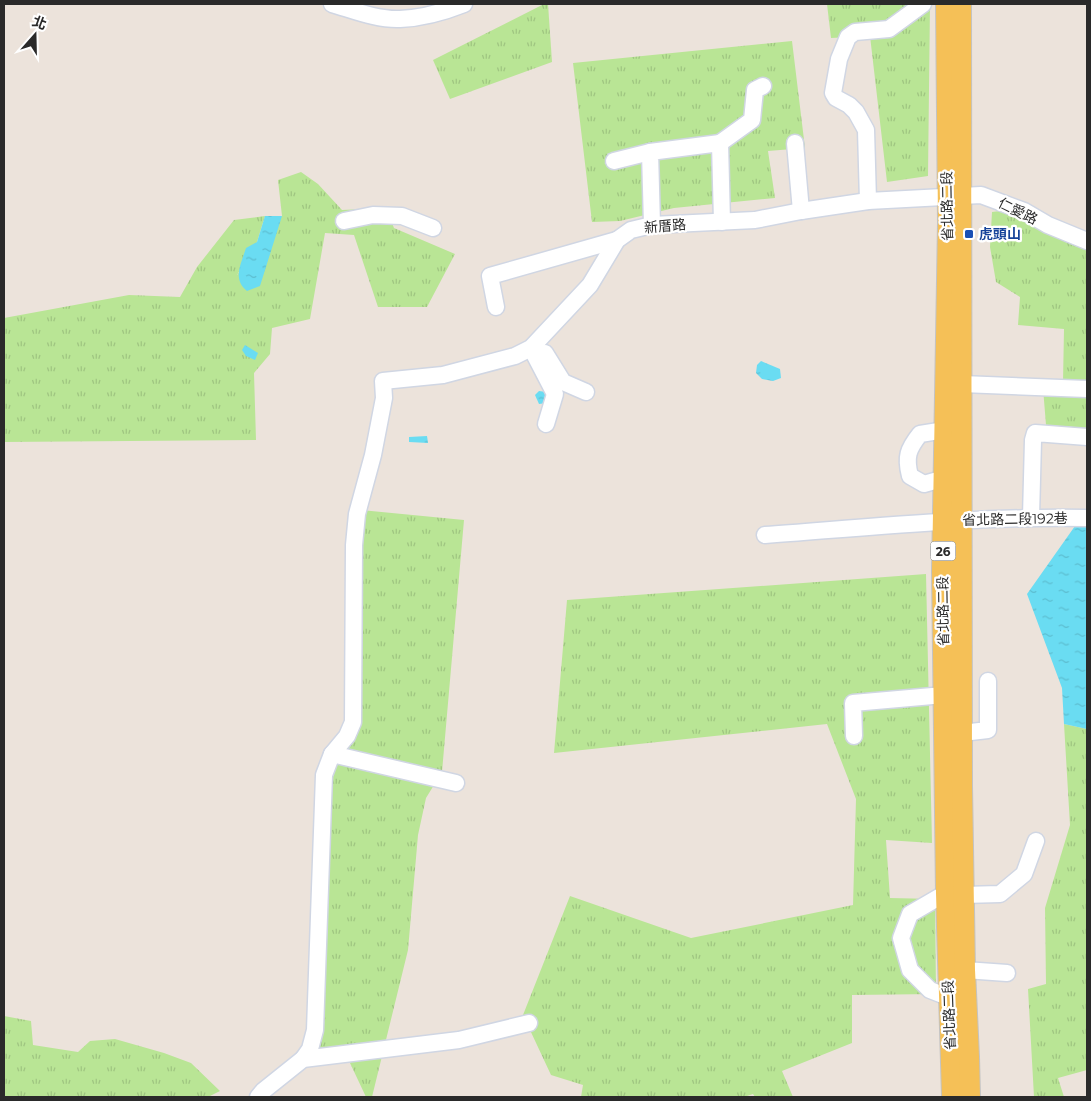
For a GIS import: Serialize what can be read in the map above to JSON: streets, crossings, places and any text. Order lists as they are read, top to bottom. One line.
{"streets":{"main road":["省北路二段","26"],"street":["仁愛路","新厝路","省北路二段192巷"]},"crossings":[["省北路二段","仁愛路"],["省北路二段","新厝路"],["省北路二段","省北路二段192巷"],["仁愛路","新厝路"]],"places":{"transit":["虎頭山"]},"north":"top"}
